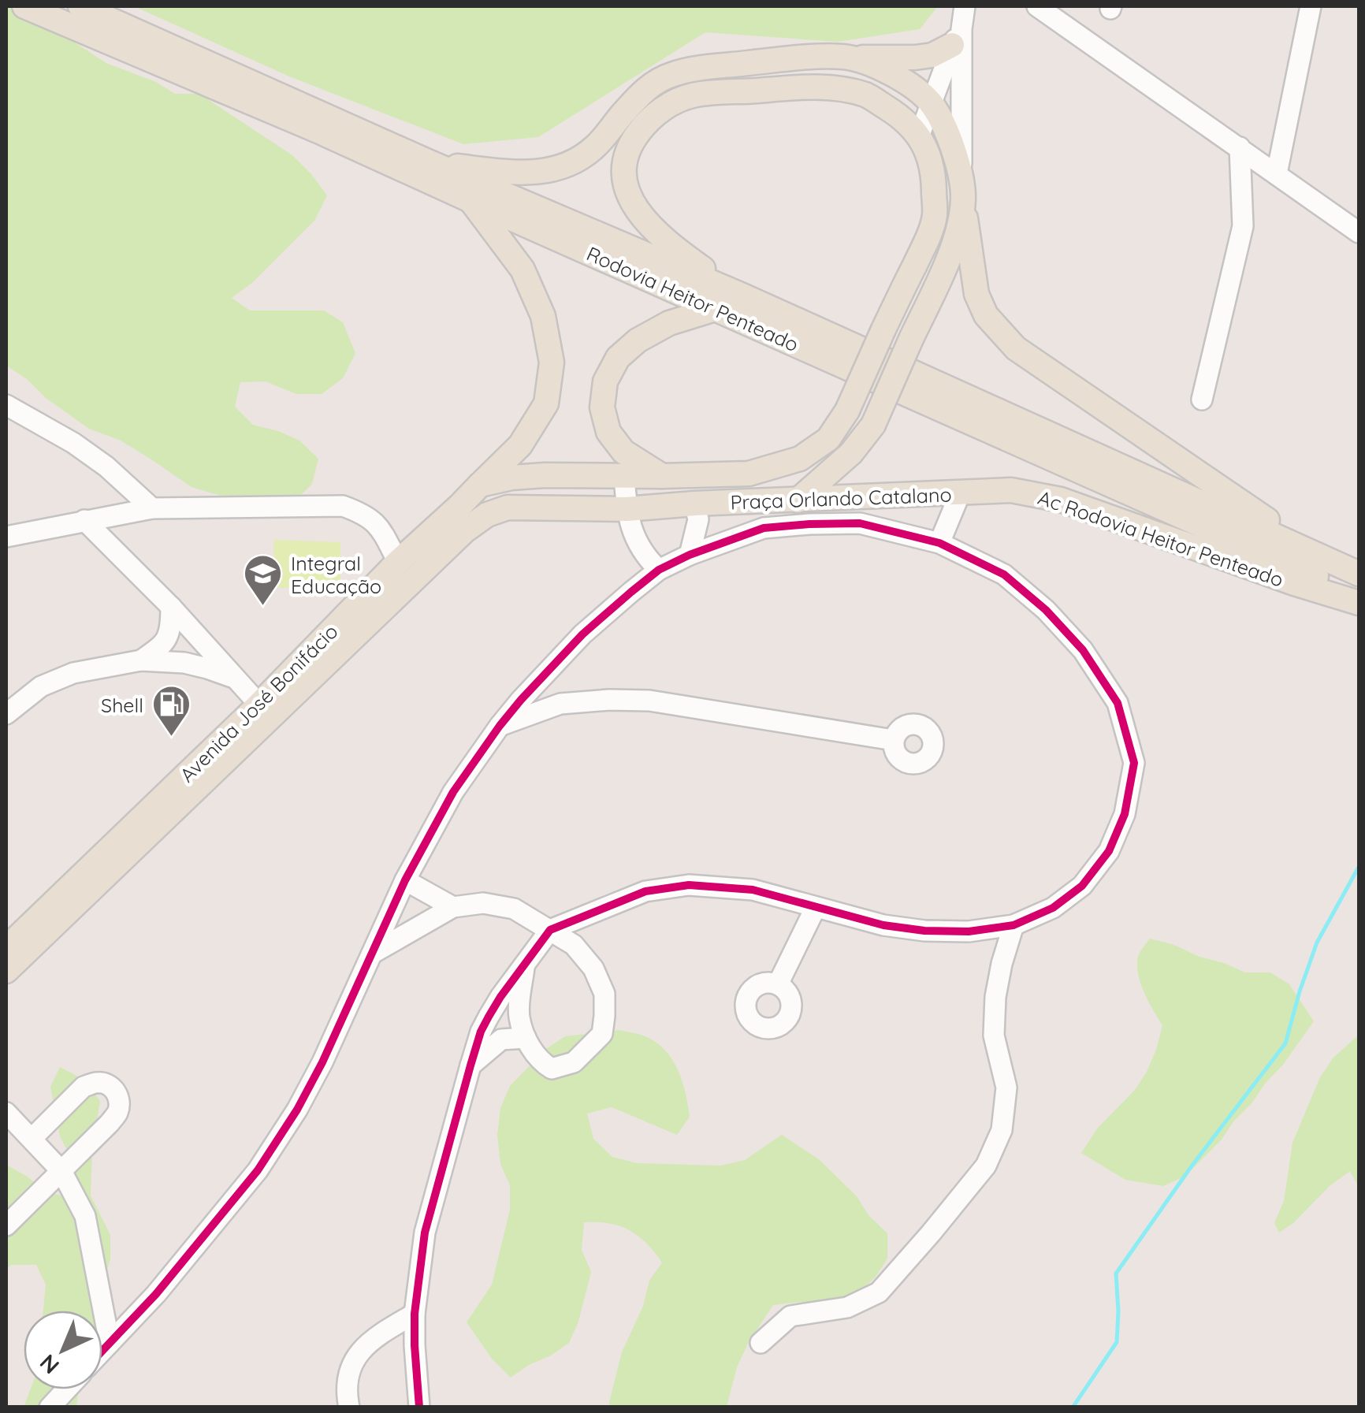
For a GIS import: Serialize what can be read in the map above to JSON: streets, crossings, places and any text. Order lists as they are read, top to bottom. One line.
{"streets":{"main road":["Rodovia Heitor Penteado","Praça Orlando Catalano","Ac Rodovia Heitor Penteado","Avenida José Bonifácio"]},"crossings":[["Rodovia Heitor Penteado","Avenida José Bonifácio"],["Praça Orlando Catalano","Ac Rodovia Heitor Penteado"],["Praça Orlando Catalano","Avenida José Bonifácio"]],"places":{"school or university":["Integral Educação"],"fuel station":["Shell"]},"north":"bottom left"}
